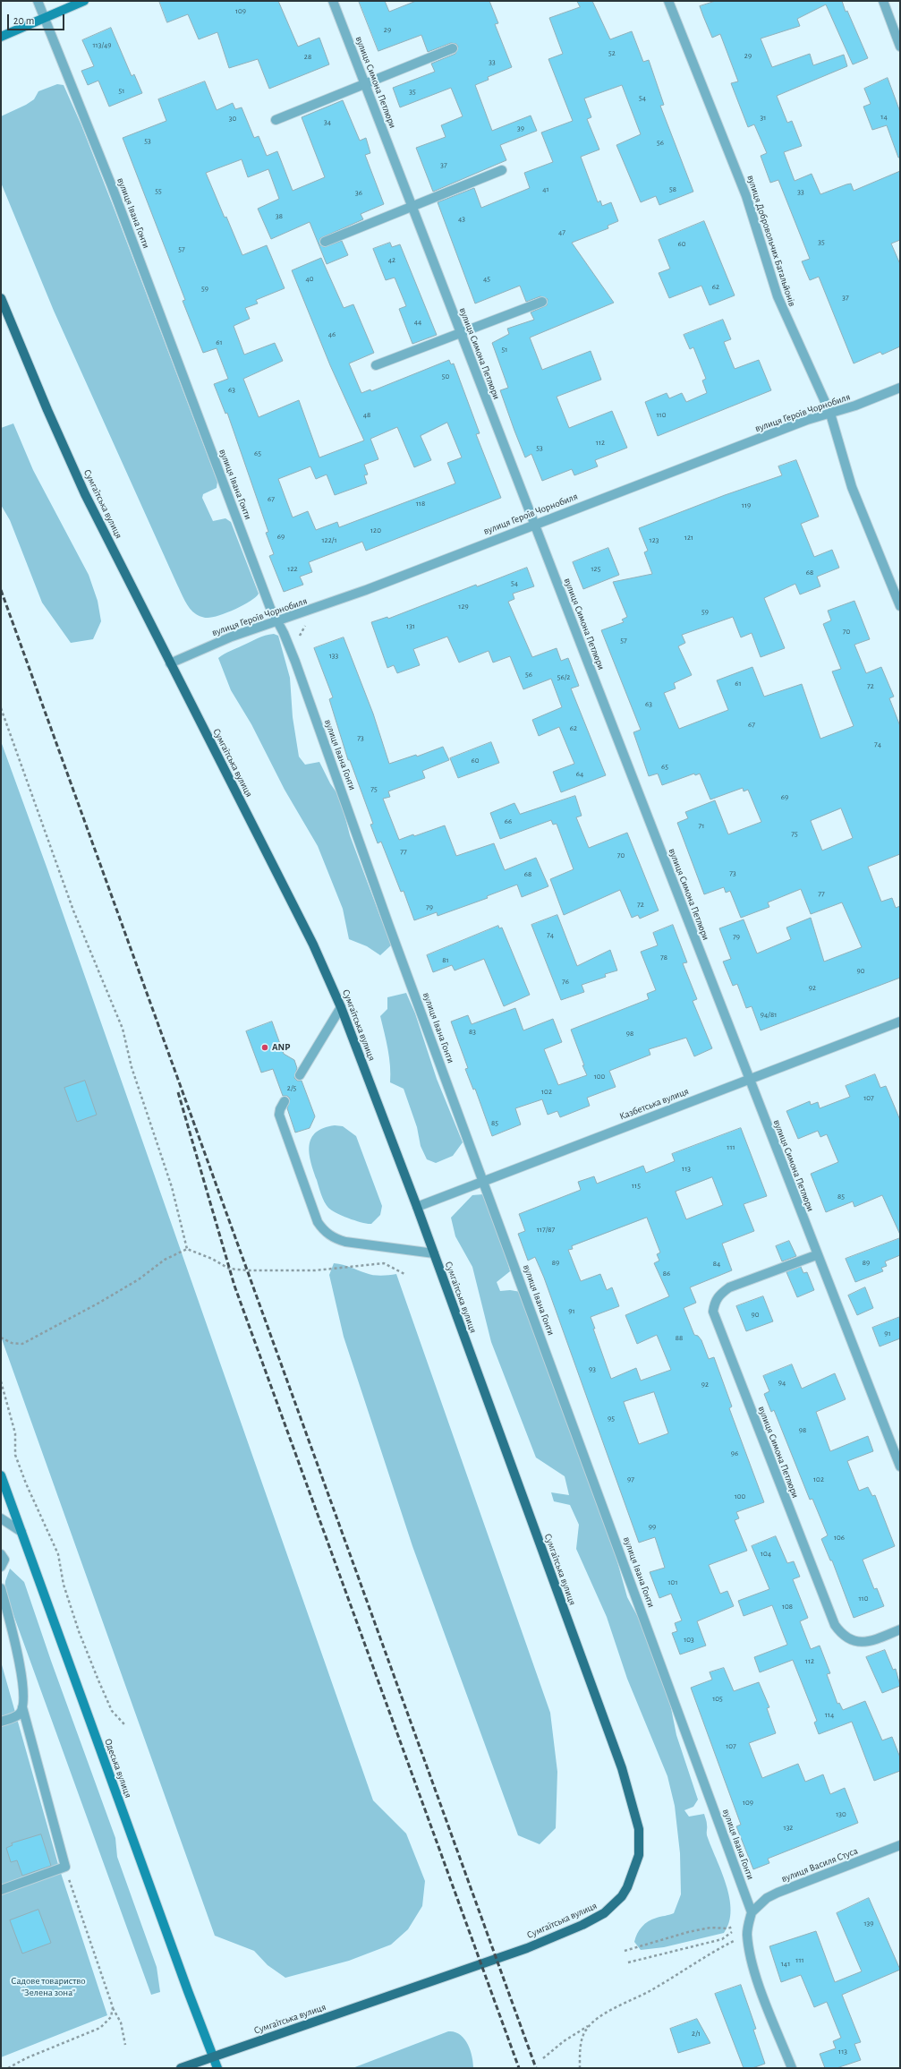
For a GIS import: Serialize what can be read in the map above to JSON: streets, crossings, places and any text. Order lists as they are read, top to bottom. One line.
{"streets":{"main road":["Сумгаїтська вулиця","Одеська вулиця"],"street":["вулиця Симона Петлюри","вулиця Івана Гонти","вулиця Добровольчих Батальйонів","вулиця Героїв Чорнобиля","Казбетська вулиця","вулиця Василя Стуса"]},"crossings":[["вулиця Симона Петлюри","вулиця Героїв Чорнобиля"],["вулиця Симона Петлюри","Казбетська вулиця"],["вулиця Івана Гонти","вулиця Героїв Чорнобиля"],["вулиця Івана Гонти","Казбетська вулиця"],["вулиця Івана Гонти","вулиця Василя Стуса"],["вулиця Добровольчих Батальйонів","вулиця Героїв Чорнобиля"],["вулиця Героїв Чорнобиля","Сумгаїтська вулиця"],["Сумгаїтська вулиця","Казбетська вулиця"],["Сумгаїтська вулиця","Одеська вулиця"]],"parks":["Садове товариство \"Зелена зона\""],"places":["ANP"],"house_numbers":["109","29","113/49","52","29","28","33","51","35","54","14","31","30","34","39","53","56","37","41","58","55","33","36","38","43","47","35","60","57","42","40","45","62","59","37","44","46","61","51","50","63","48","110","112","53","65","67","118","119","120","69","121","122/1","123","122","125","68","54","129","59","131","70","57","133","56","56/2","61","72","63","67","62","73","74","60","65","64","75","69","66","71","75","77","70","73","68","77","72","79","74","79","78","81","90","76","92","94/81","83","98","100","2/5","102","107","85","111","113","115","85","117/87","89","89","84","86","91","90","91","88","93","94","92","95","98","96","97","102","100","99","106","104","101","110","108","103","112","105","114","107","109","130","132","139","111","141","2/1","113"],"scale_bar":"20 m"}
